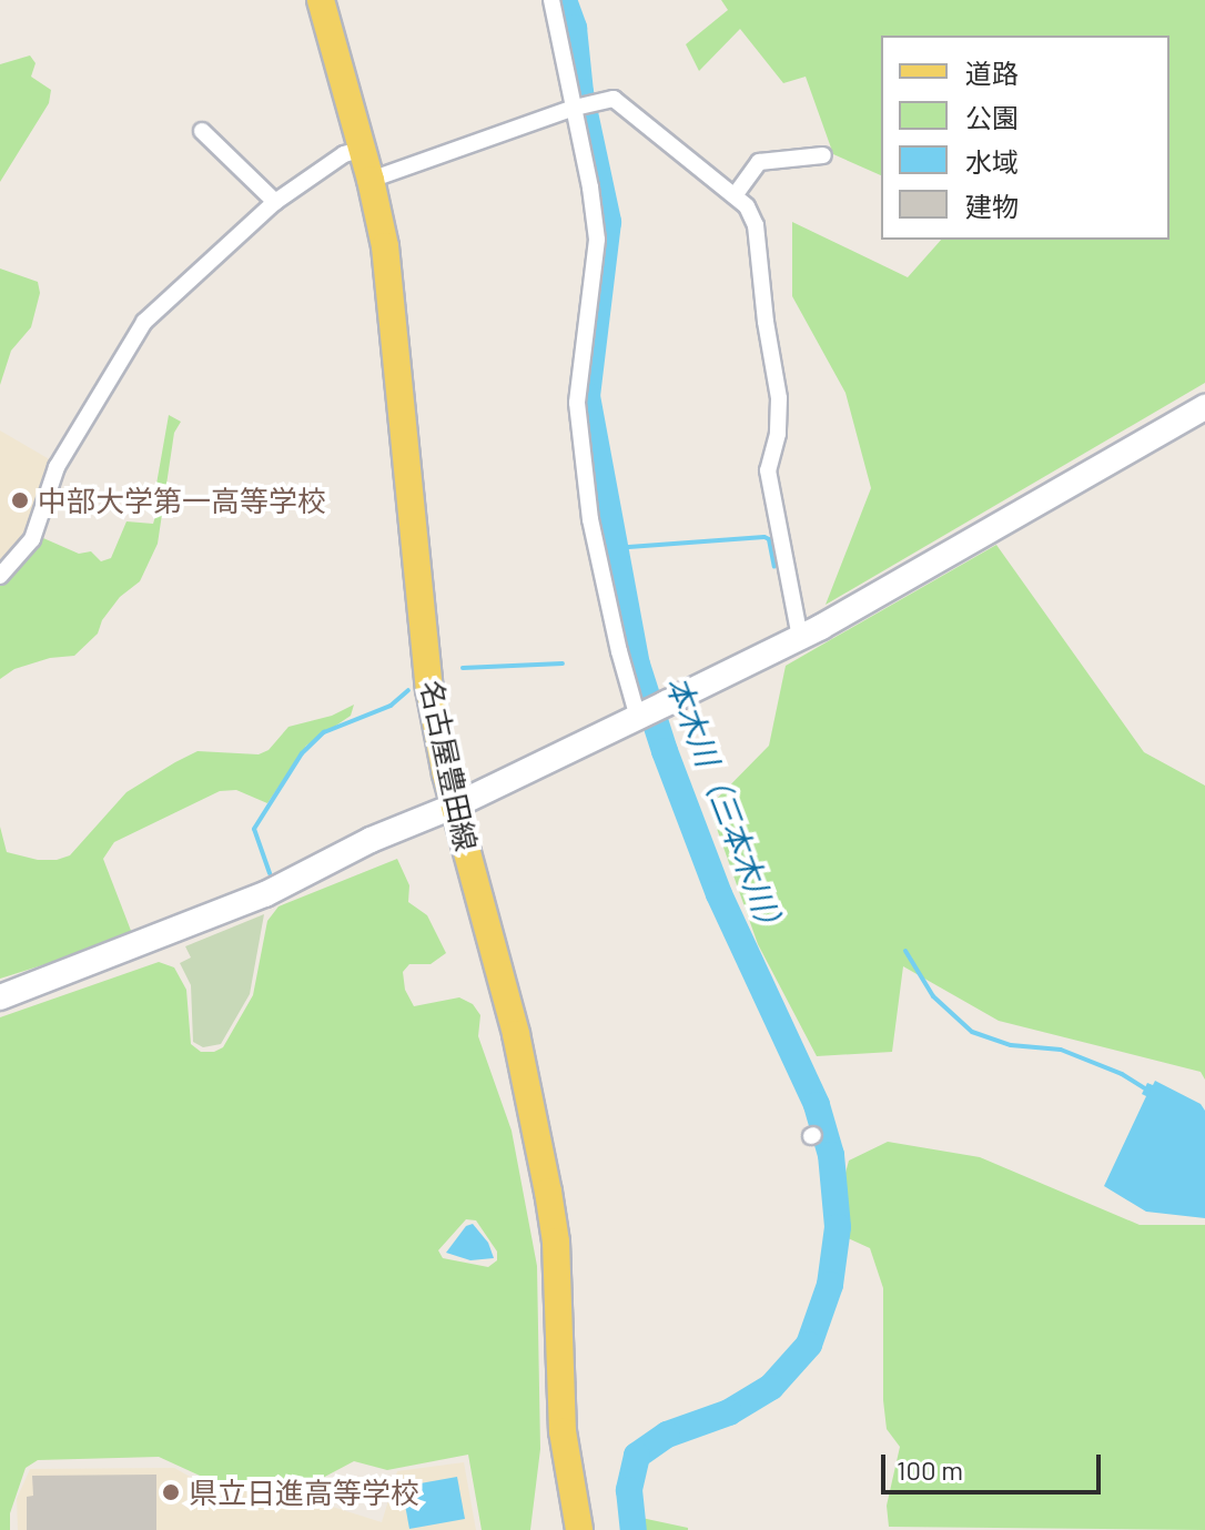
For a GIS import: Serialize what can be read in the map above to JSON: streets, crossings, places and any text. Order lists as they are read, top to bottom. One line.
{"streets":{"main road":["名古屋豊田線"]},"water":["本木川（三本木川）"],"places":["中部大学第一高等学校","県立日進高等学校"],"legend":["道路","公園","水域","建物"],"scale_bar":"100 m"}
